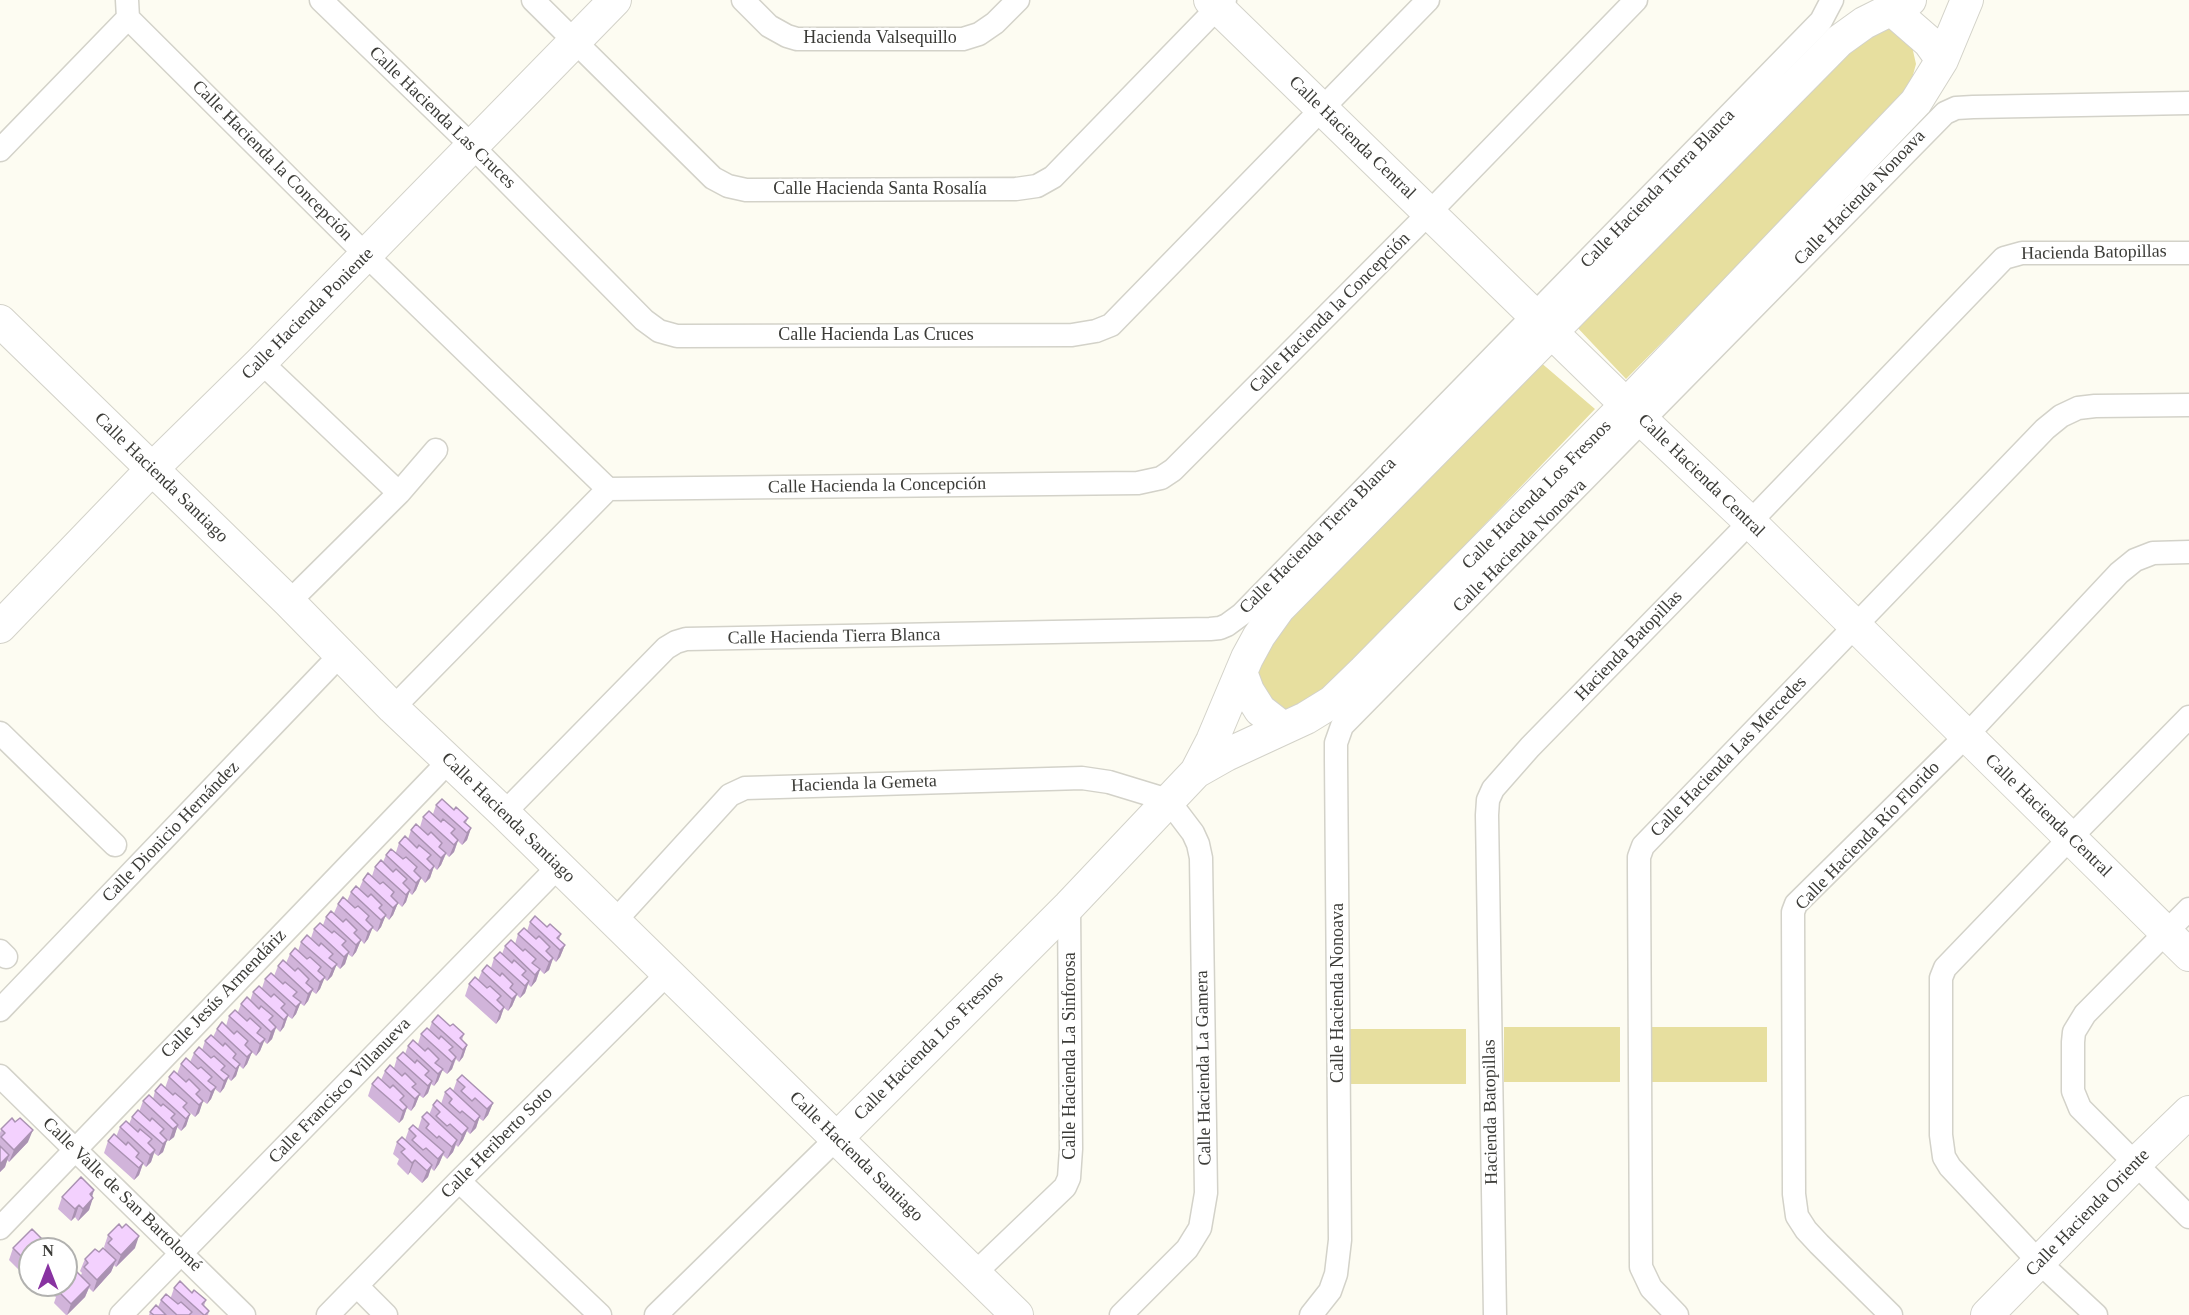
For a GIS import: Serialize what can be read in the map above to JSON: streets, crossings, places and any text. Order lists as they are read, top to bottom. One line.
{"streets":{"street":["Hacienda Valsequillo","Calle Hacienda Las Cruces","Calle Hacienda Central","Calle Hacienda la Concepción","Calle Hacienda Santa Rosalía","Calle Hacienda Tierra Blanca","Calle Hacienda Nonoava","Hacienda Batopillas","Calle Hacienda Poniente","Calle Hacienda Santiago","Calle Hacienda Los Fresnos","Calle Hacienda Las Mercedes","Hacienda la Gemeta","Calle Dionicio Hernández","Calle Hacienda Río Florido","Calle Jesús Armendáriz","Calle Hacienda La Sinforosa","Calle Hacienda La Gamera","Calle Francisco Villanueva","Calle Heriberto Soto","Calle Valle de San Bartolomé","Calle Hacienda Oriente"]},"crossings":[["Calle Hacienda Las Cruces","Calle Hacienda Central"],["Calle Hacienda Las Cruces","Calle Hacienda Poniente"],["Calle Hacienda Central","Calle Hacienda la Concepción"],["Calle Hacienda Central","Calle Hacienda Santa Rosalía"],["Calle Hacienda Central","Calle Hacienda Tierra Blanca"],["Calle Hacienda Central","Calle Hacienda Nonoava"],["Calle Hacienda Central","Hacienda Batopillas"],["Calle Hacienda Central","Calle Hacienda Los Fresnos"],["Calle Hacienda Central","Calle Hacienda Las Mercedes"],["Calle Hacienda Central","Calle Hacienda Río Florido"],["Calle Hacienda la Concepción","Calle Hacienda Poniente"],["Calle Hacienda Santa Rosalía","Calle Hacienda Poniente"],["Calle Hacienda Tierra Blanca","Calle Hacienda Santiago"],["Calle Hacienda Tierra Blanca","Calle Hacienda Los Fresnos"],["Calle Hacienda Nonoava","Calle Hacienda Los Fresnos"],["Calle Hacienda Poniente","Calle Hacienda Santiago"],["Calle Hacienda Santiago","Calle Hacienda Los Fresnos"],["Calle Hacienda Santiago","Hacienda la Gemeta"],["Calle Hacienda Santiago","Calle Dionicio Hernández"],["Calle Hacienda Santiago","Calle Jesús Armendáriz"],["Calle Hacienda Santiago","Calle Hacienda La Sinforosa"],["Calle Hacienda Santiago","Calle Francisco Villanueva"],["Calle Hacienda Santiago","Calle Heriberto Soto"],["Calle Hacienda Los Fresnos","Hacienda la Gemeta"],["Calle Hacienda Los Fresnos","Calle Hacienda La Sinforosa"],["Calle Hacienda Los Fresnos","Calle Hacienda La Gamera"],["Hacienda la Gemeta","Calle Hacienda La Gamera"],["Calle Jesús Armendáriz","Calle Valle de San Bartolomé"],["Calle Francisco Villanueva","Calle Valle de San Bartolomé"]],"north":"top"}
